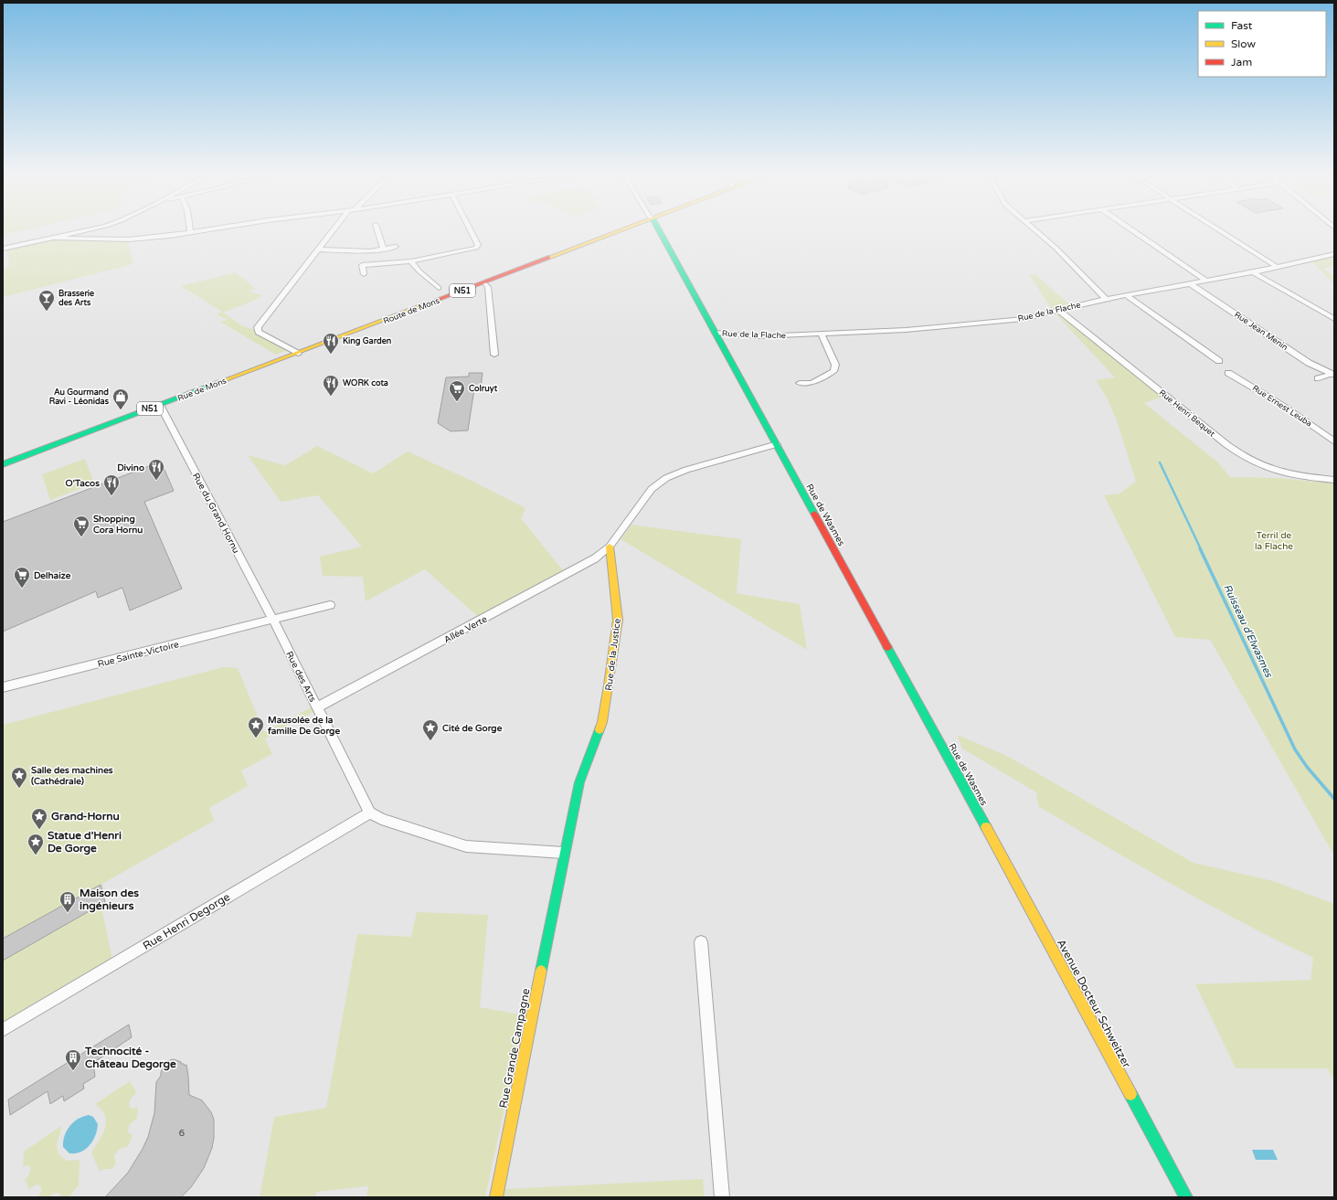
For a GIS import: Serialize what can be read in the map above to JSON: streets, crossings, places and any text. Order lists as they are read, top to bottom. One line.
{"streets":{"street":["N51","Route de Mons","Rue de la Flache","Rue Jean Menin","Rue de Mons","Rue Ernest Leuba","Rue Henri Bequet","Rue du Grand Hornu","Rue de Wasmes","Allée Verte","Rue Sainte-Victoire","Rue de la Justice","Rue des Arts","Rue Henri Degorge","Avenue Docteur Schweitzer","Rue Grande Campagne"]},"crossings":[["Route de Mons","Rue de Mons"],["Rue de la Flache","Rue Jean Menin"],["Rue de la Flache","Rue Henri Bequet"],["Rue de la Flache","Rue de Wasmes"],["Rue de Mons","Rue du Grand Hornu"],["Rue du Grand Hornu","Rue Sainte-Victoire"],["Rue du Grand Hornu","Rue des Arts"],["Rue de Wasmes","Avenue Docteur Schweitzer"],["Allée Verte","Rue de la Justice"],["Allée Verte","Rue des Arts"],["Rue Sainte-Victoire","Rue des Arts"],["Rue de la Justice","Rue Grande Campagne"],["Rue des Arts","Rue Henri Degorge"]],"water":["Ruisseau d'Elwasmes"],"parks":["Terril de la Flache"],"places":{"bar":["Brasserie des Arts"],"restaurant":["King Garden","WORK cota","Divino","O'Tacos"],"supermarket":["Colruyt","Shopping Cora Hornu","Delhaize"],"shop":["Au Gourmand Ravi - Léonidas"],"place":["Mausolée de la famille De Gorge","Cité de Gorge","Salle des machines (Cathédrale)","Grand-Hornu","Statue d'Henri De Gorge"],"building":["Maison des ingénieurs","Technocité - Château Degorge"]},"house_numbers":["6"],"legend":["Fast","Slow","Jam"]}
